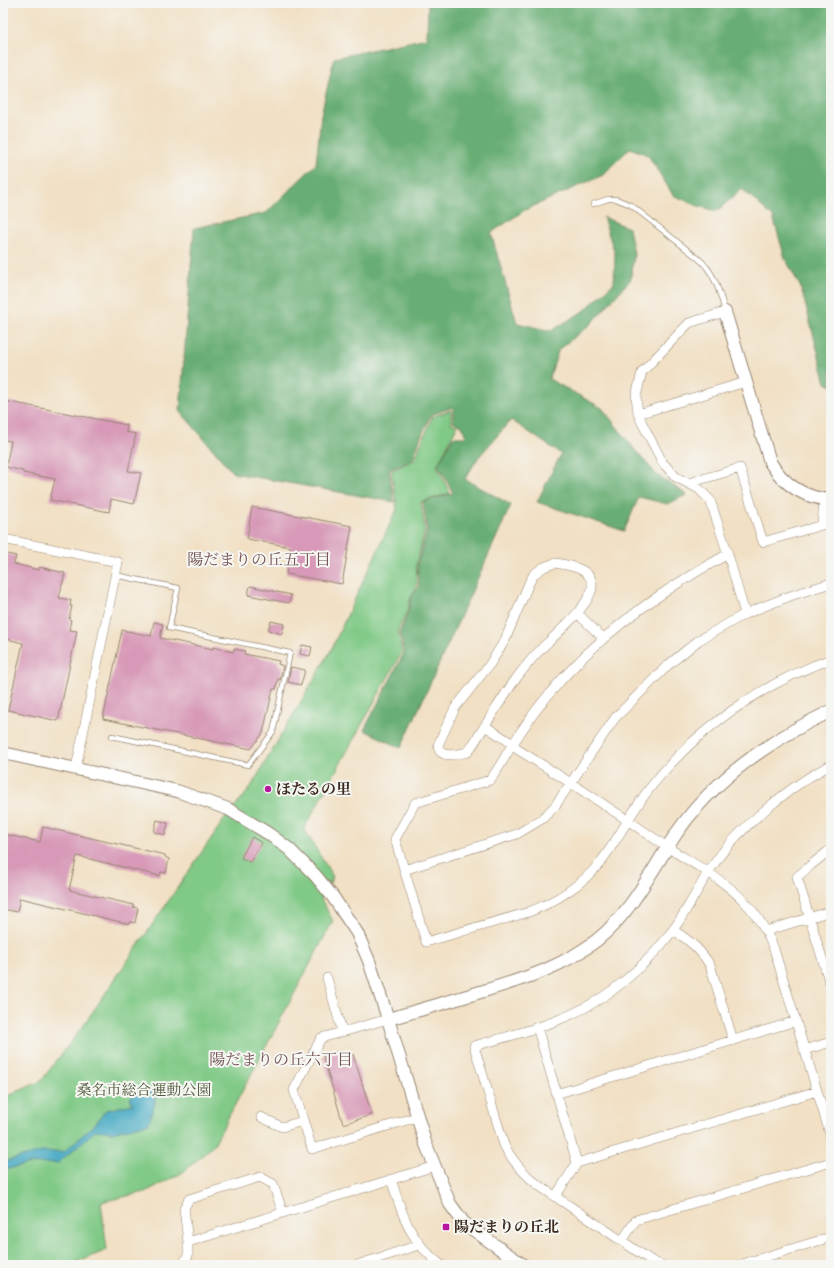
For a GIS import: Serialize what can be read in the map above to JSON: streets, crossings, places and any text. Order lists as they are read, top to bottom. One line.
{"districts":["陽だまりの丘五丁目","陽だまりの丘六丁目"],"parks":["桑名市総合運動公園"],"places":{"other":["ほたるの里"],"transit":["陽だまりの丘北"]}}
